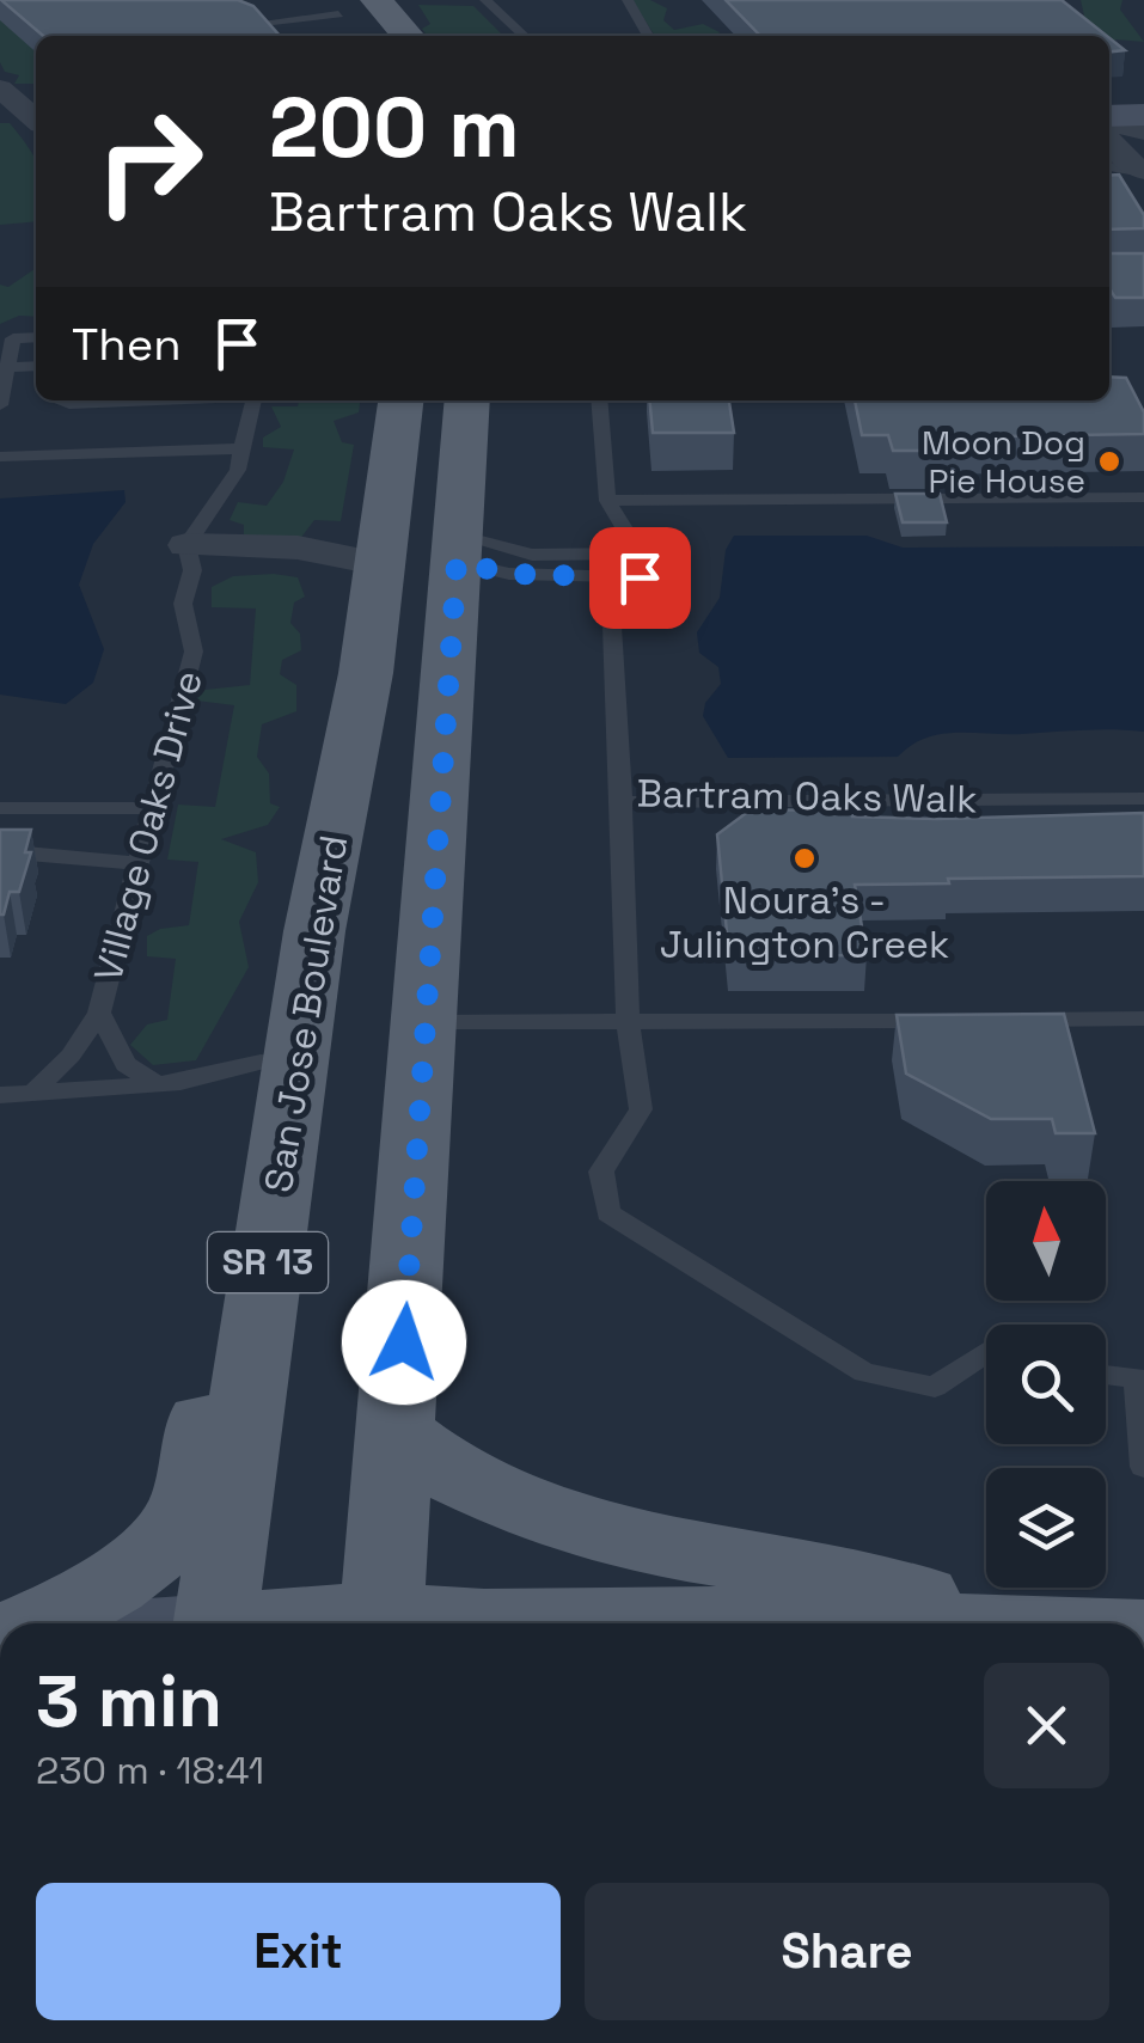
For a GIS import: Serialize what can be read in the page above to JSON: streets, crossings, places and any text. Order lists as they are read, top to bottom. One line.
{"streets":{"main road":["San Jose Boulevard","SR 13"],"lane":["Bartram Oaks Walk","Village Oaks Drive"]},"places":["Moon Dog Pie House","Noura's - Julington Creek"],"north":"top","page":{"turn":["200 m","Bartram Oaks Walk"],"then":"Then","heading":["3 min","230 m · 18:41"],"buttons":["Exit","Share"]}}
